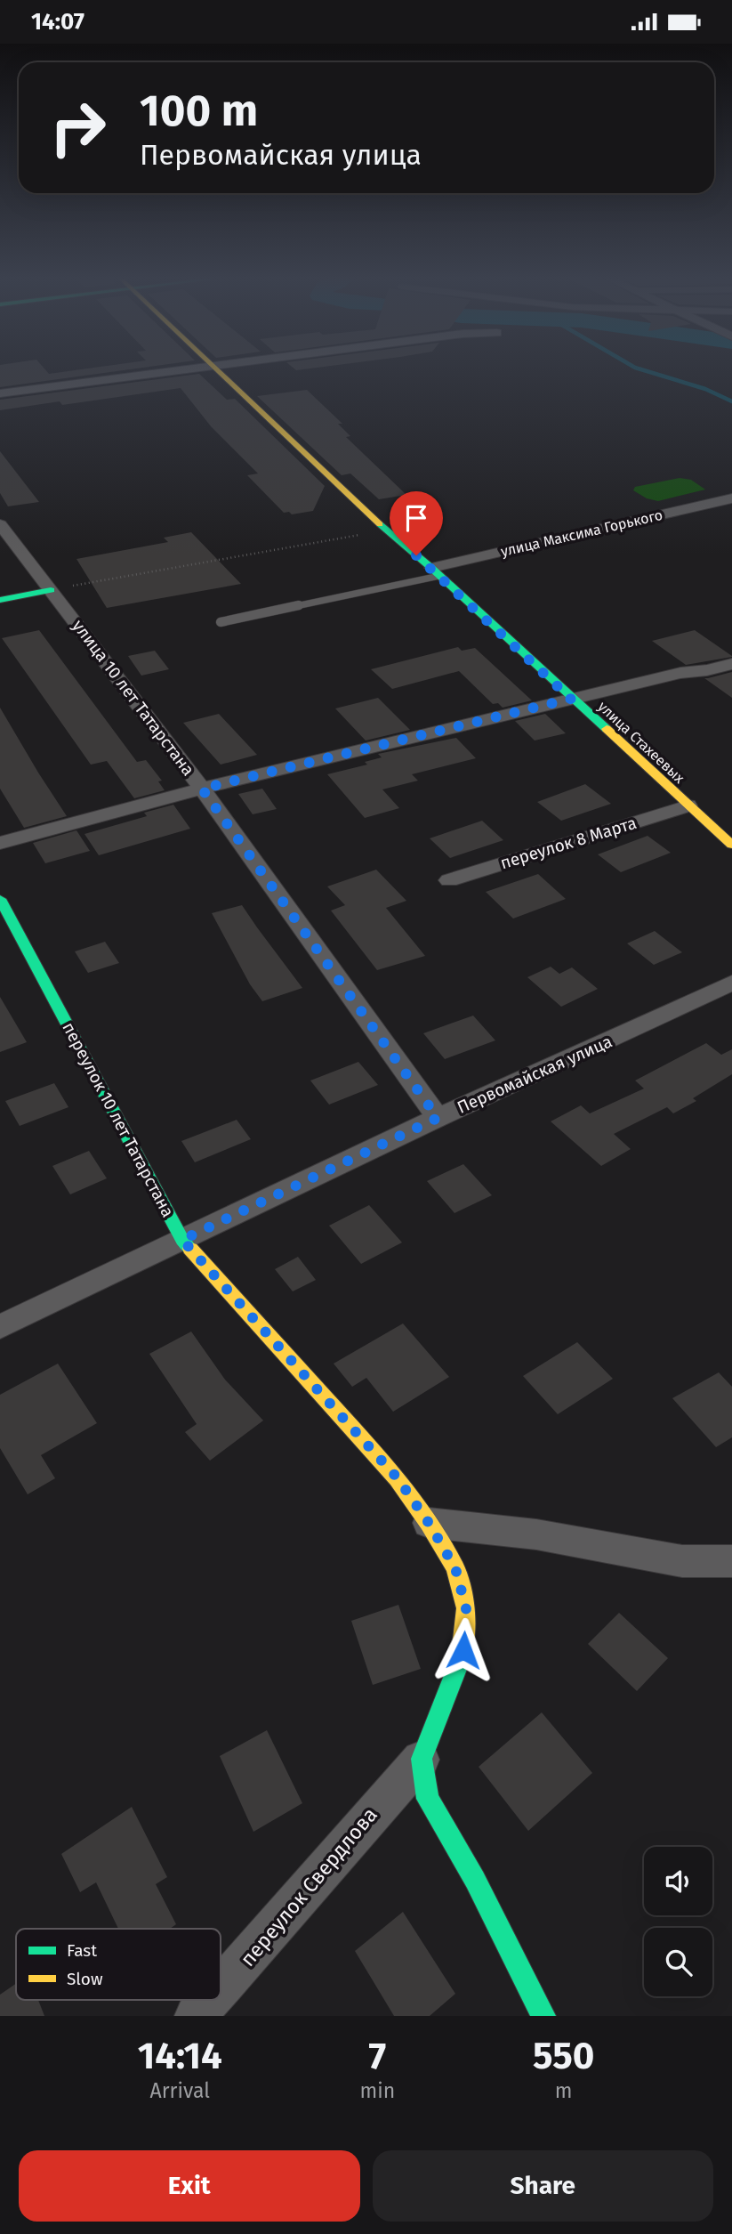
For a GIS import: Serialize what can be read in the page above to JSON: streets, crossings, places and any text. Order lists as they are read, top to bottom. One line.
{"streets":{"street":["улица Максима Горького","улица 10 лет Татарстана","улица Стахеевых","переулок 8 Марта","Первомайская улица","переулок 10 лет Татарстана","переулок Свердлова"]},"crossings":[["улица Максима Горького","улица Стахеевых"],["улица 10 лет Татарстана","Первомайская улица"],["улица Стахеевых","переулок 8 Марта"],["Первомайская улица","переулок 10 лет Татарстана"],["переулок 10 лет Татарстана","переулок Свердлова"]],"legend":["Fast","Slow"],"page":{"status":"14:07","turn":["100 m","Первомайская улица"],"eta":["14:14","Arrival","7","min","550","m"],"buttons":["Exit","Share"]}}
